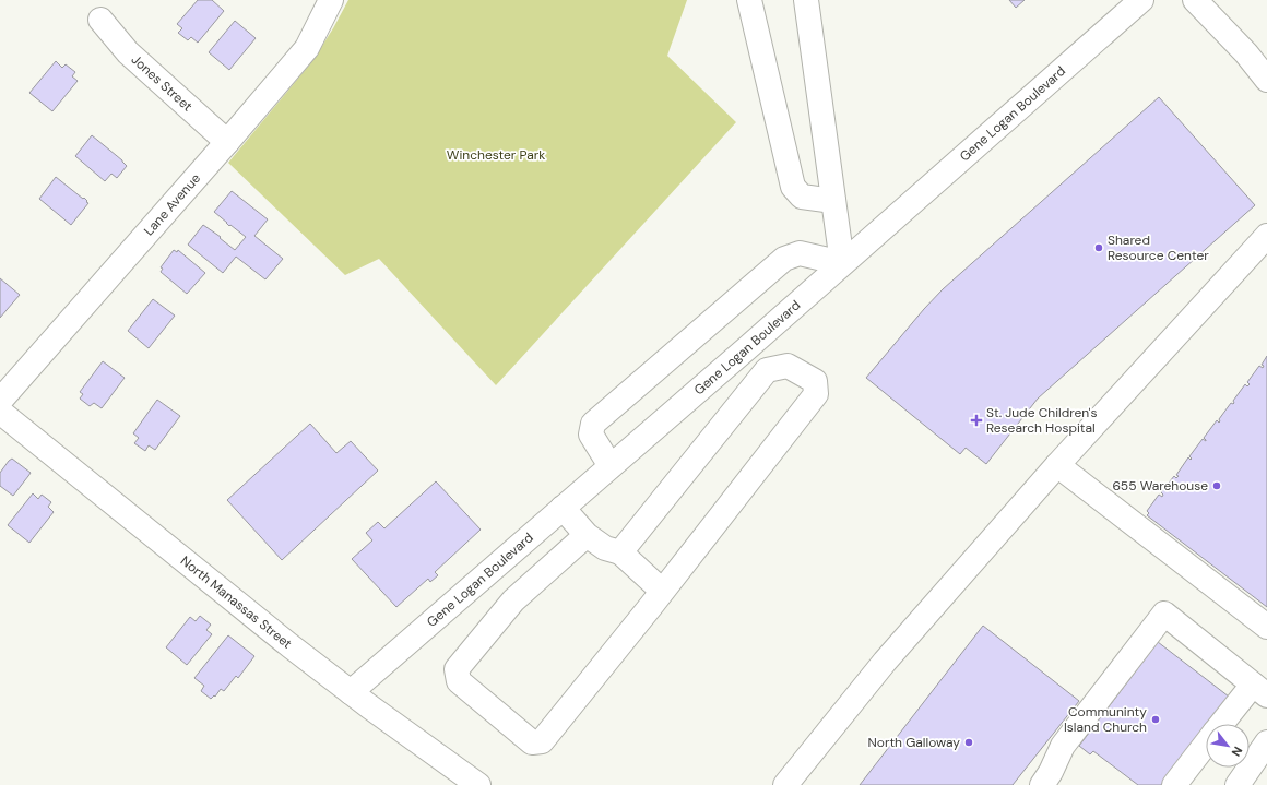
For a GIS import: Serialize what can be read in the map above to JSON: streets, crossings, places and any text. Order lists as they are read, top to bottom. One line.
{"streets":{"street":["Jones Street","Gene Logan Boulevard","Lane Avenue","North Manassas Street"]},"crossings":[["Jones Street","Lane Avenue"],["Gene Logan Boulevard","North Manassas Street"]],"parks":["Winchester Park"],"places":{"other":["Shared Resource Center","655 Warehouse","Communinty Island Church","North Galloway"],"health":["St. Jude Children's Research Hospital"]},"north":"bottom right"}
